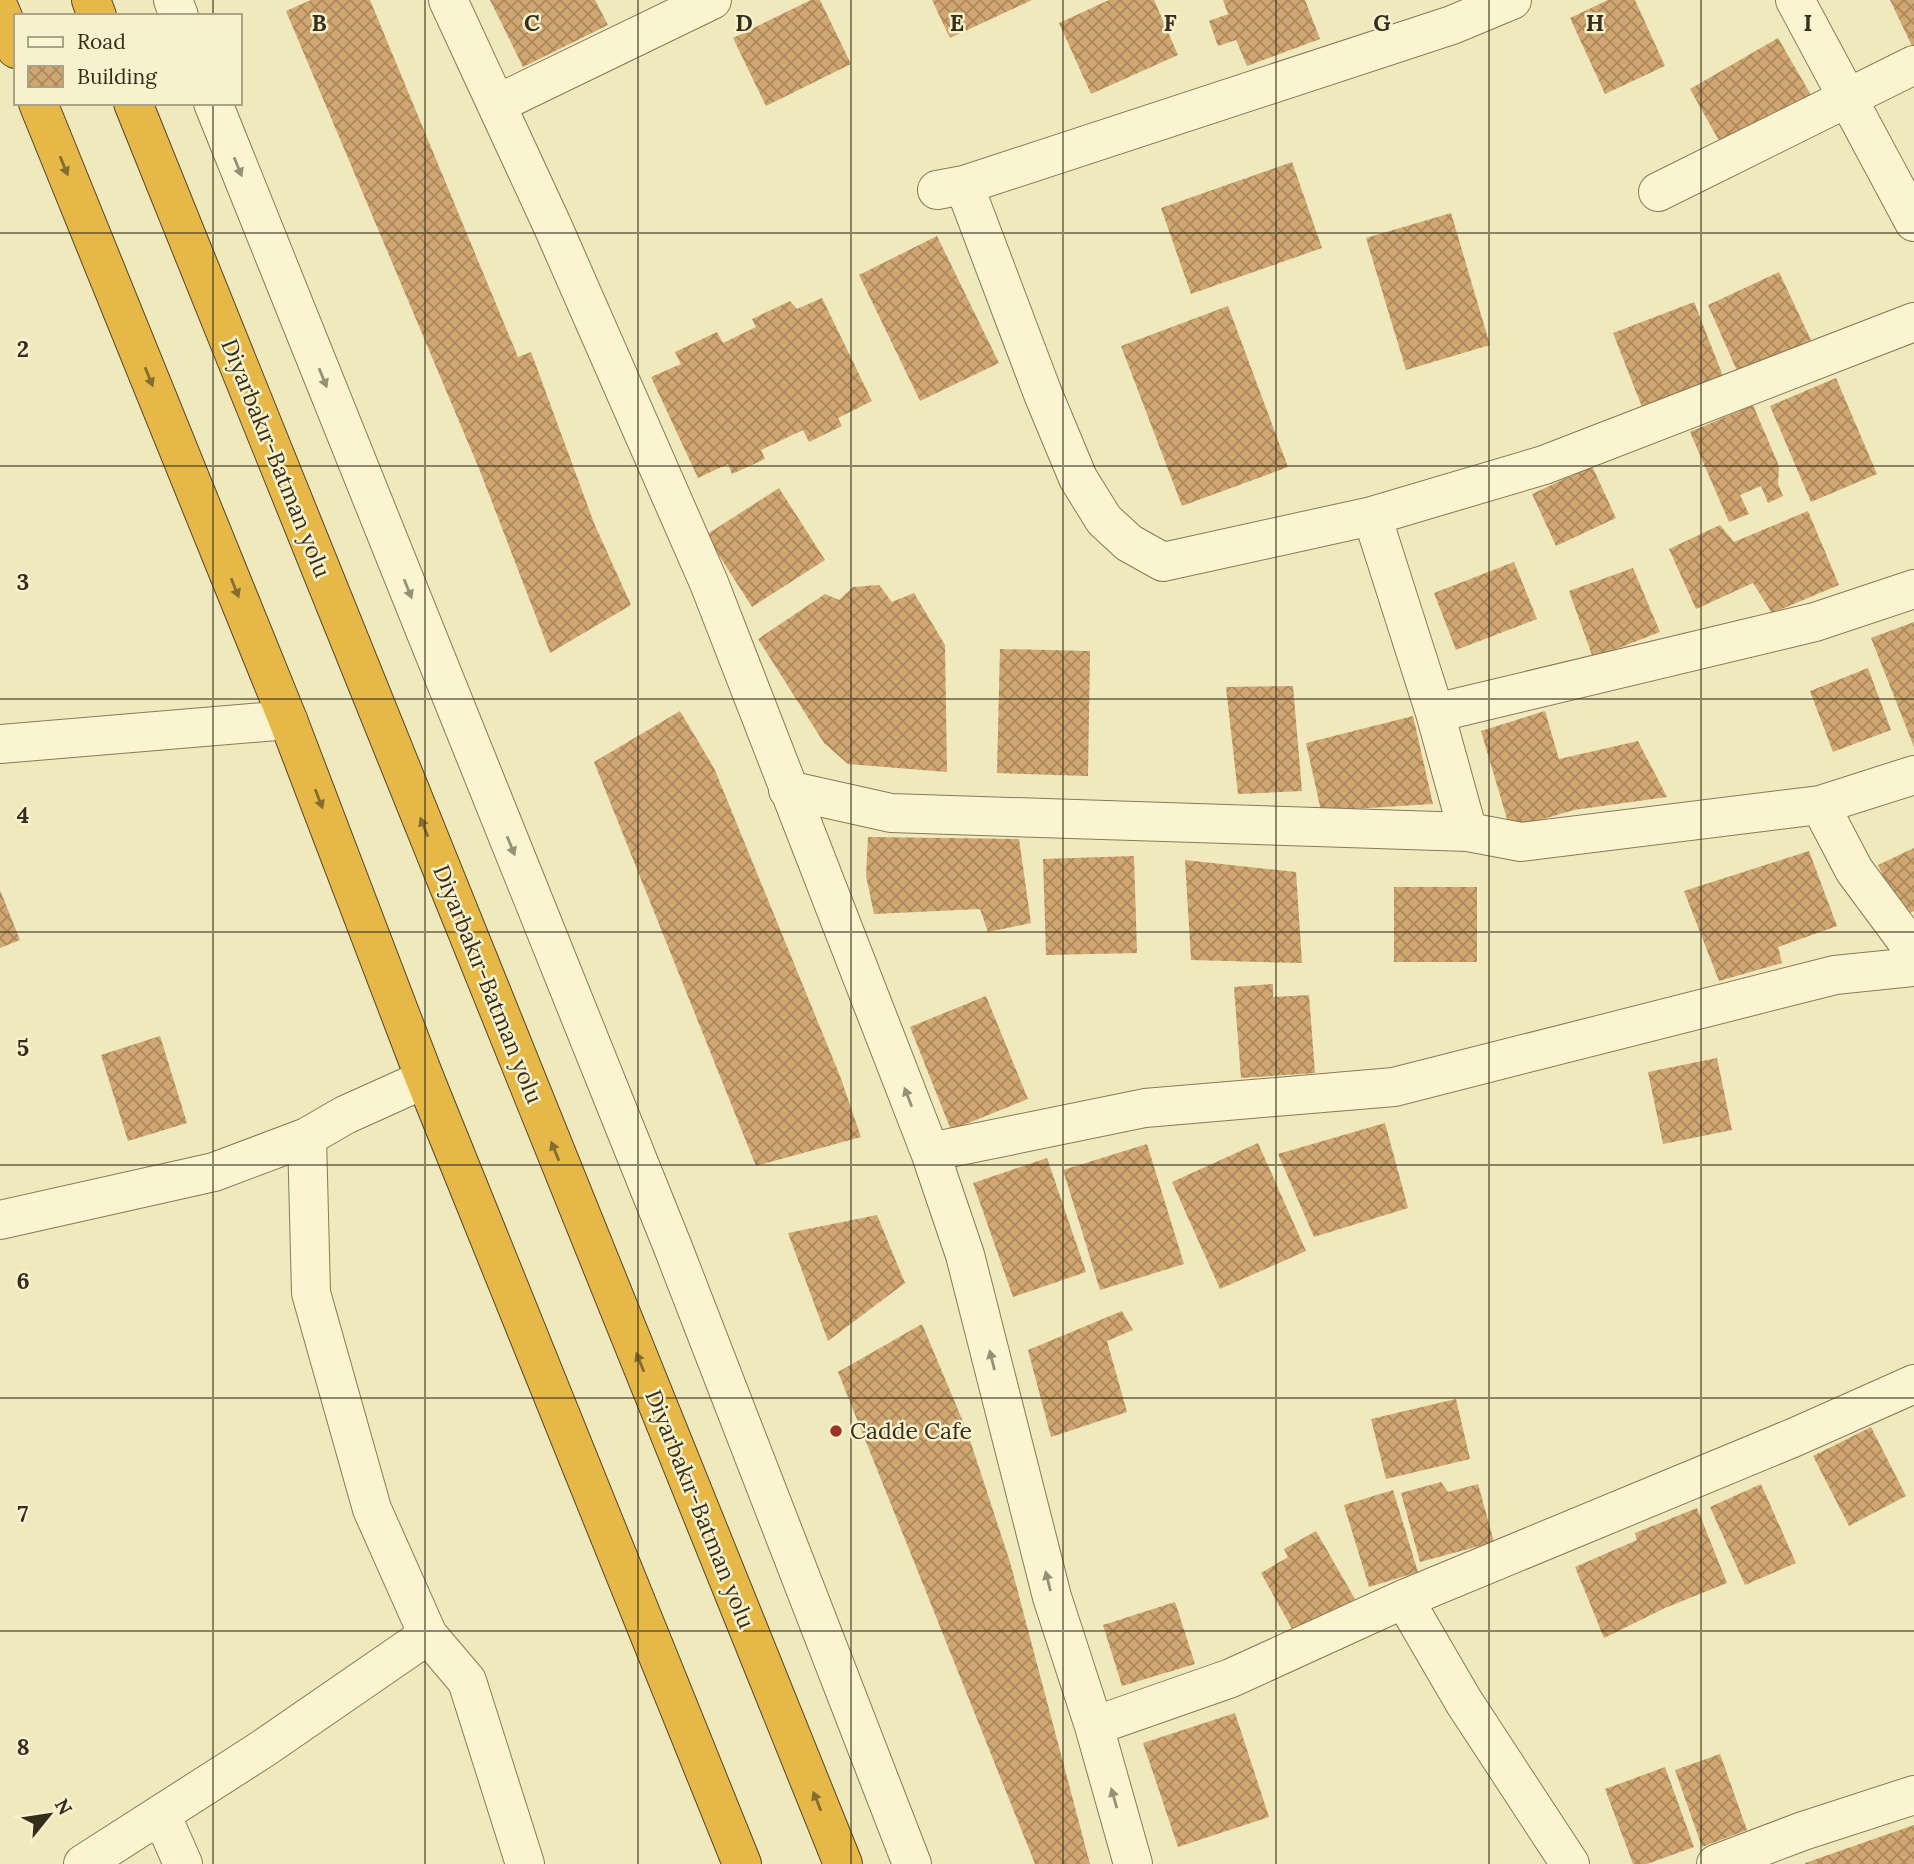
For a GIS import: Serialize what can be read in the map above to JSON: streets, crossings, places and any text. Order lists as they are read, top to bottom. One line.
{"streets":{"highway":["Diyarbakır-Batman yolu"]},"places":["Cadde Cafe"],"legend":["Road","Building"],"north":"top right","grid":{"columns":["B","C","D","E","F","G","H","I"],"rows":["2","3","4","5","6","7","8"]}}
